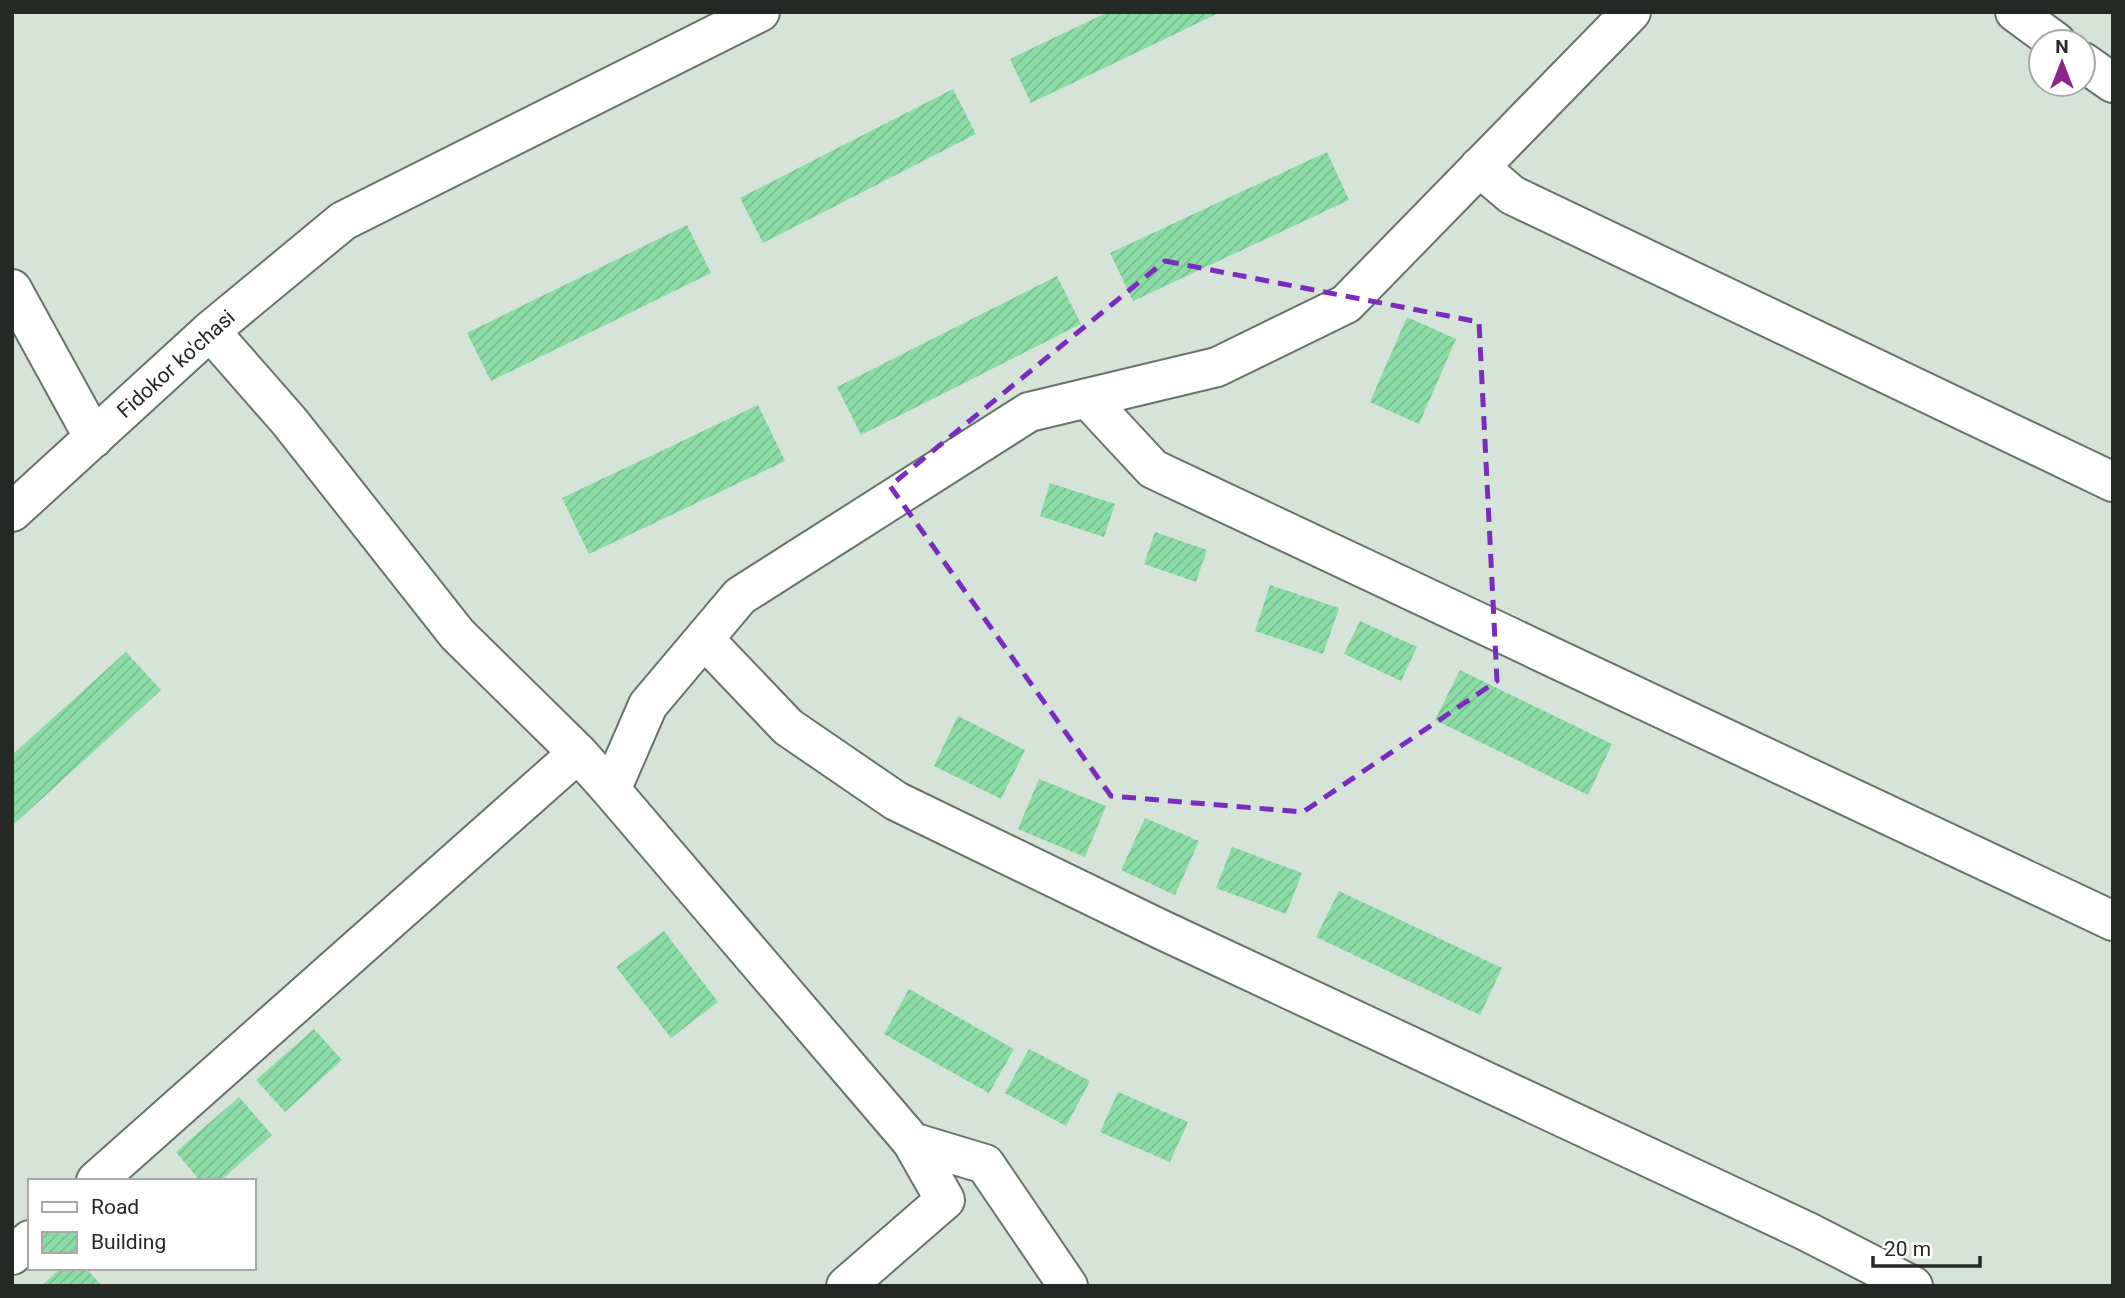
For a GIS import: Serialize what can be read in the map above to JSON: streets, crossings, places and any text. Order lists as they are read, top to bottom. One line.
{"streets":{"street":["Fidokor ko'chasi"]},"legend":["Road","Building"],"scale_bar":"20 m","north":"top"}
